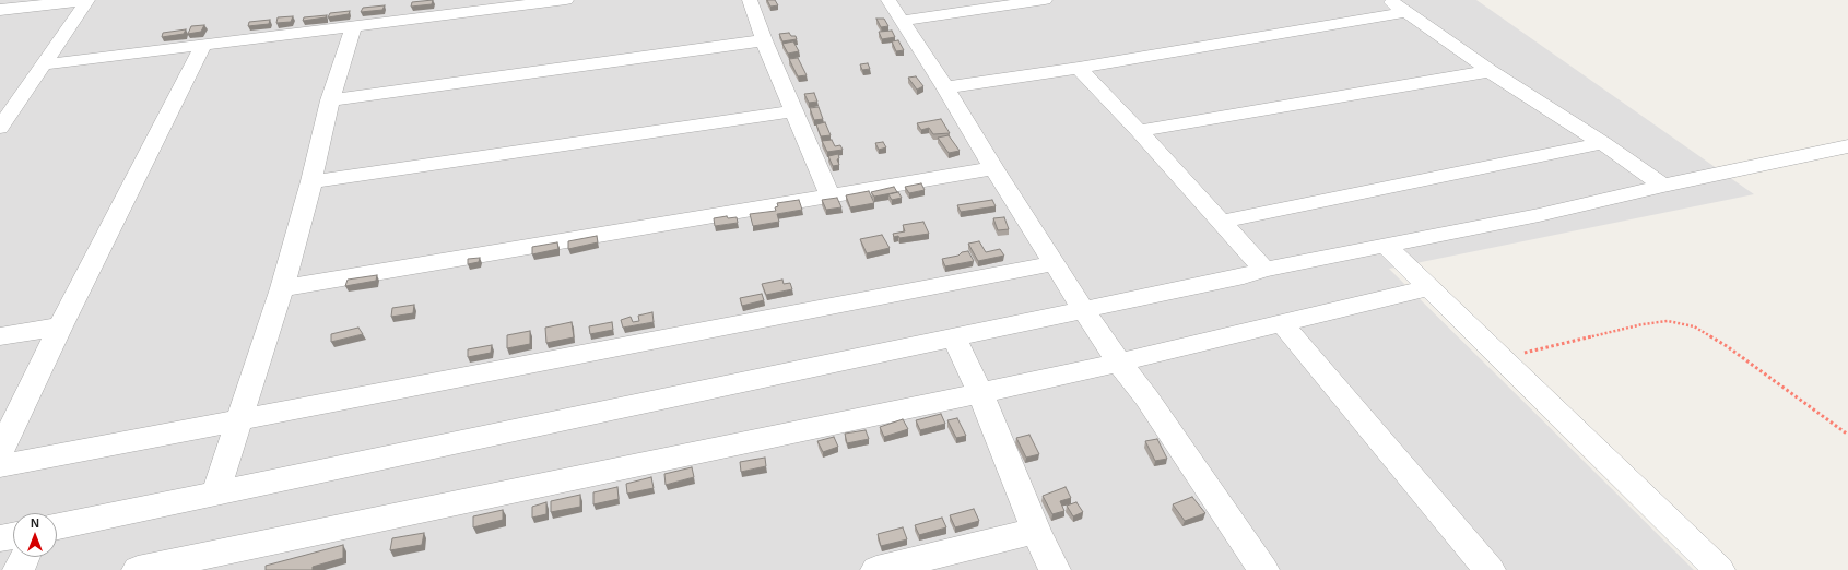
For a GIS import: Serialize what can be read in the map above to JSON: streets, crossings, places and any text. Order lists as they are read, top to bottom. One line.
{"north":"top"}
